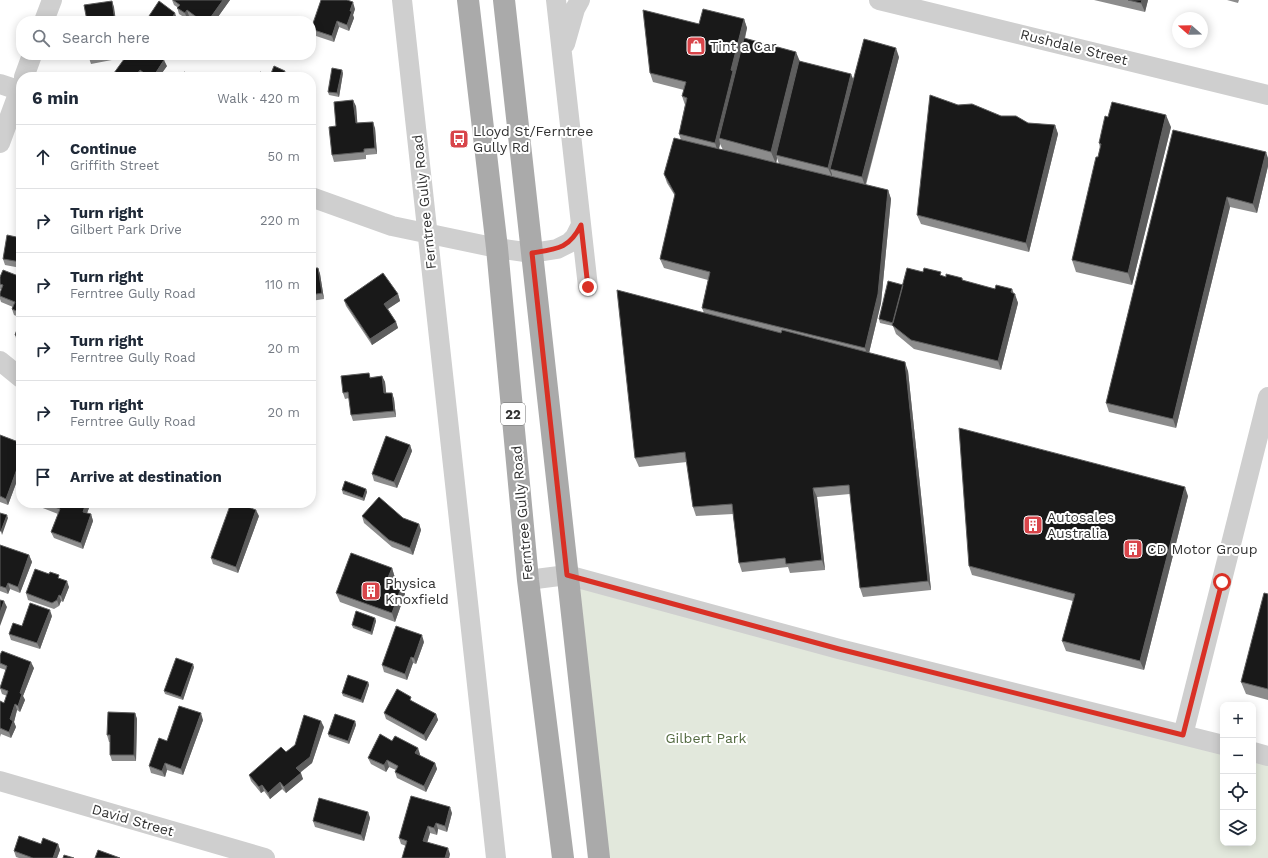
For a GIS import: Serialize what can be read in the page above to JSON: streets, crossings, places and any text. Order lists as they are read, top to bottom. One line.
{"streets":{"main road":["Ferntree Gully Road","22"],"street":["Rushdale Street","David Street"]},"parks":["Gilbert Park"],"places":{"shop":["Tint a Car"],"bus stop":["Lloyd St/Ferntree Gully Rd"],"building":["Autosales Australia","CD Motor Group","Physica Knoxfield"]},"north":"left","page":{"search":"Search here","heading":["6 min","Walk · 420 m"],"list":[["Continue","Griffith Street","50 m"],["Turn right","Gilbert Park Drive","220 m"],["Turn right","Ferntree Gully Road","110 m"],["Turn right","Ferntree Gully Road","20 m"],["Turn right","Ferntree Gully Road","20 m"],"Arrive at destination"],"map_buttons":["+","−"]}}
